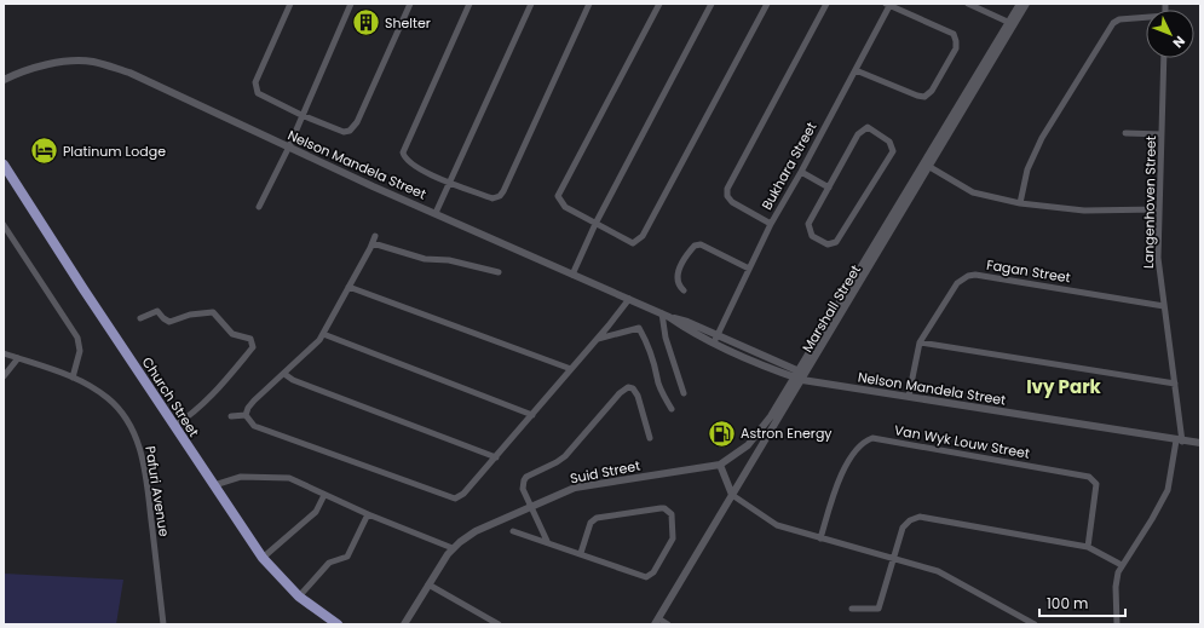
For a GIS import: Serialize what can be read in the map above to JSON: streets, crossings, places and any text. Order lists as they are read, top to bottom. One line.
{"streets":{"main road":["Church Street"],"street":["Nelson Mandela Street","Bukhara Street","Langenhoven Street","Fagan Street","Marshall Street","Van Wyk Louw Street","Suid Street","Pafuri Avenue"]},"crossings":[["Nelson Mandela Street","Bukhara Street"],["Nelson Mandela Street","Langenhoven Street"],["Nelson Mandela Street","Fagan Street"],["Nelson Mandela Street","Marshall Street"],["Nelson Mandela Street","Suid Street"],["Langenhoven Street","Fagan Street"],["Marshall Street","Suid Street"]],"districts":["Ivy Park"],"places":{"building":["Shelter"],"hotel":["Platinum Lodge"],"fuel station":["Astron Energy"]},"scale_bar":"100 m","north":"bottom right"}
